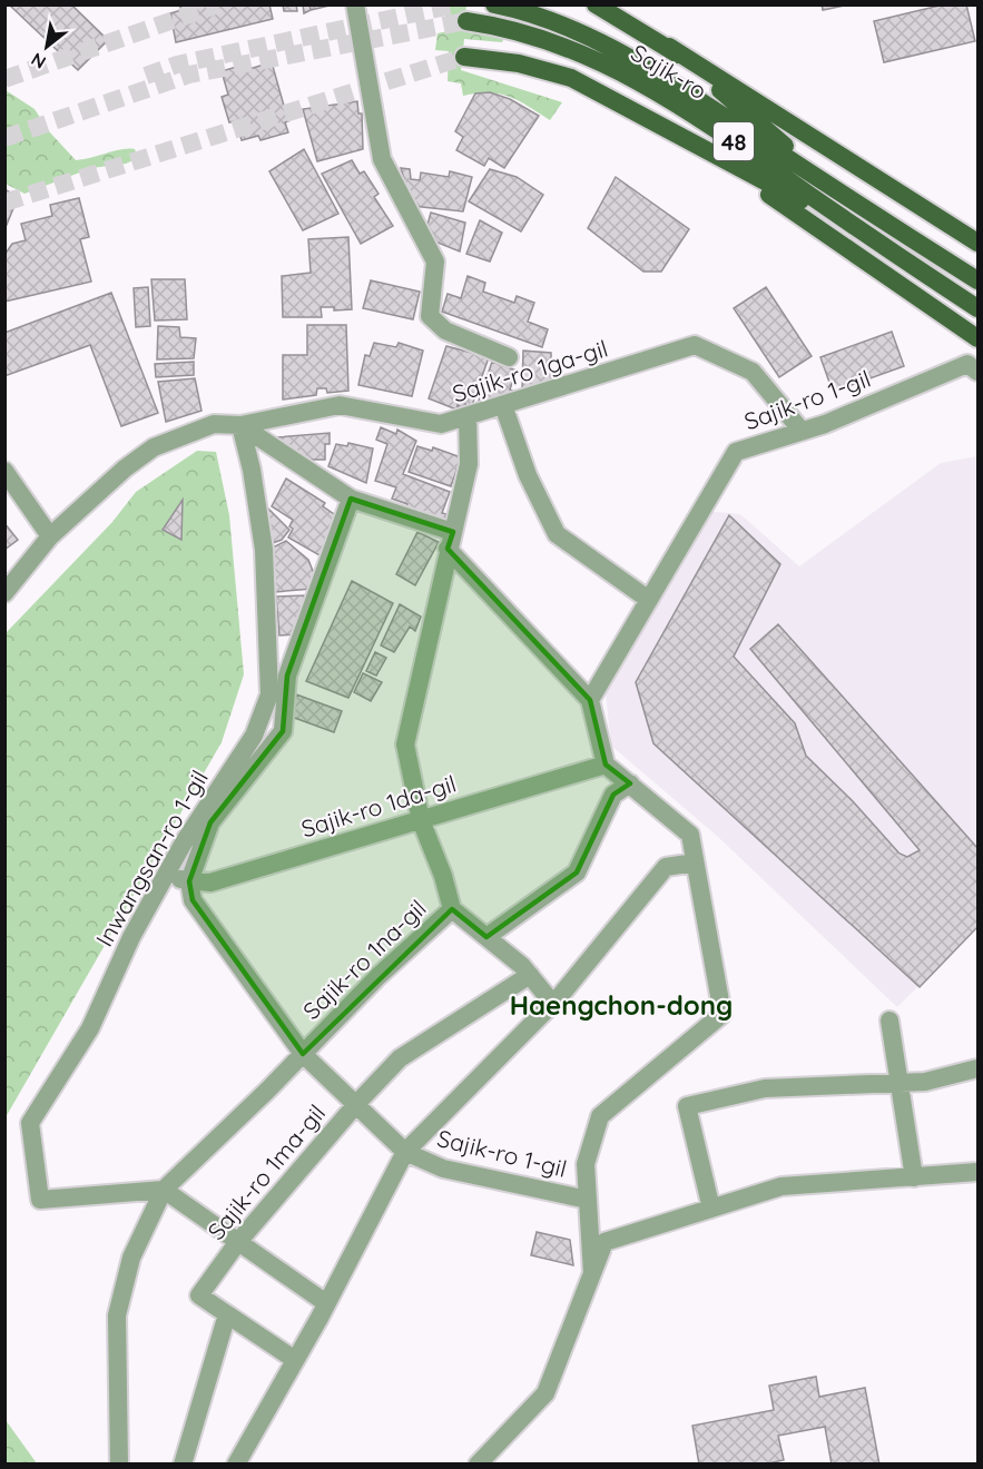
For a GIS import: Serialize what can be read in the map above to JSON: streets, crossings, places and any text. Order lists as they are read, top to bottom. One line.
{"streets":{"main road":["Sajik-ro","48"],"street":["Sajik-ro 1ga-gil","Sajik-ro 1-gil","Sajik-ro 1da-gil","Inwangsan-ro 1-gil","Sajik-ro 1na-gil","Sajik-ro 1ma-gil"]},"crossings":[["Sajik-ro 1ga-gil","Sajik-ro 1-gil"],["Sajik-ro 1ga-gil","Inwangsan-ro 1-gil"],["Sajik-ro 1ga-gil","Sajik-ro 1na-gil"],["Sajik-ro 1-gil","Sajik-ro 1da-gil"],["Sajik-ro 1-gil","Sajik-ro 1na-gil"],["Sajik-ro 1da-gil","Inwangsan-ro 1-gil"],["Sajik-ro 1da-gil","Sajik-ro 1na-gil"],["Inwangsan-ro 1-gil","Sajik-ro 1na-gil"],["Sajik-ro 1na-gil","Sajik-ro 1ma-gil"]],"districts":["Haengchon-dong"],"north":"bottom left"}
